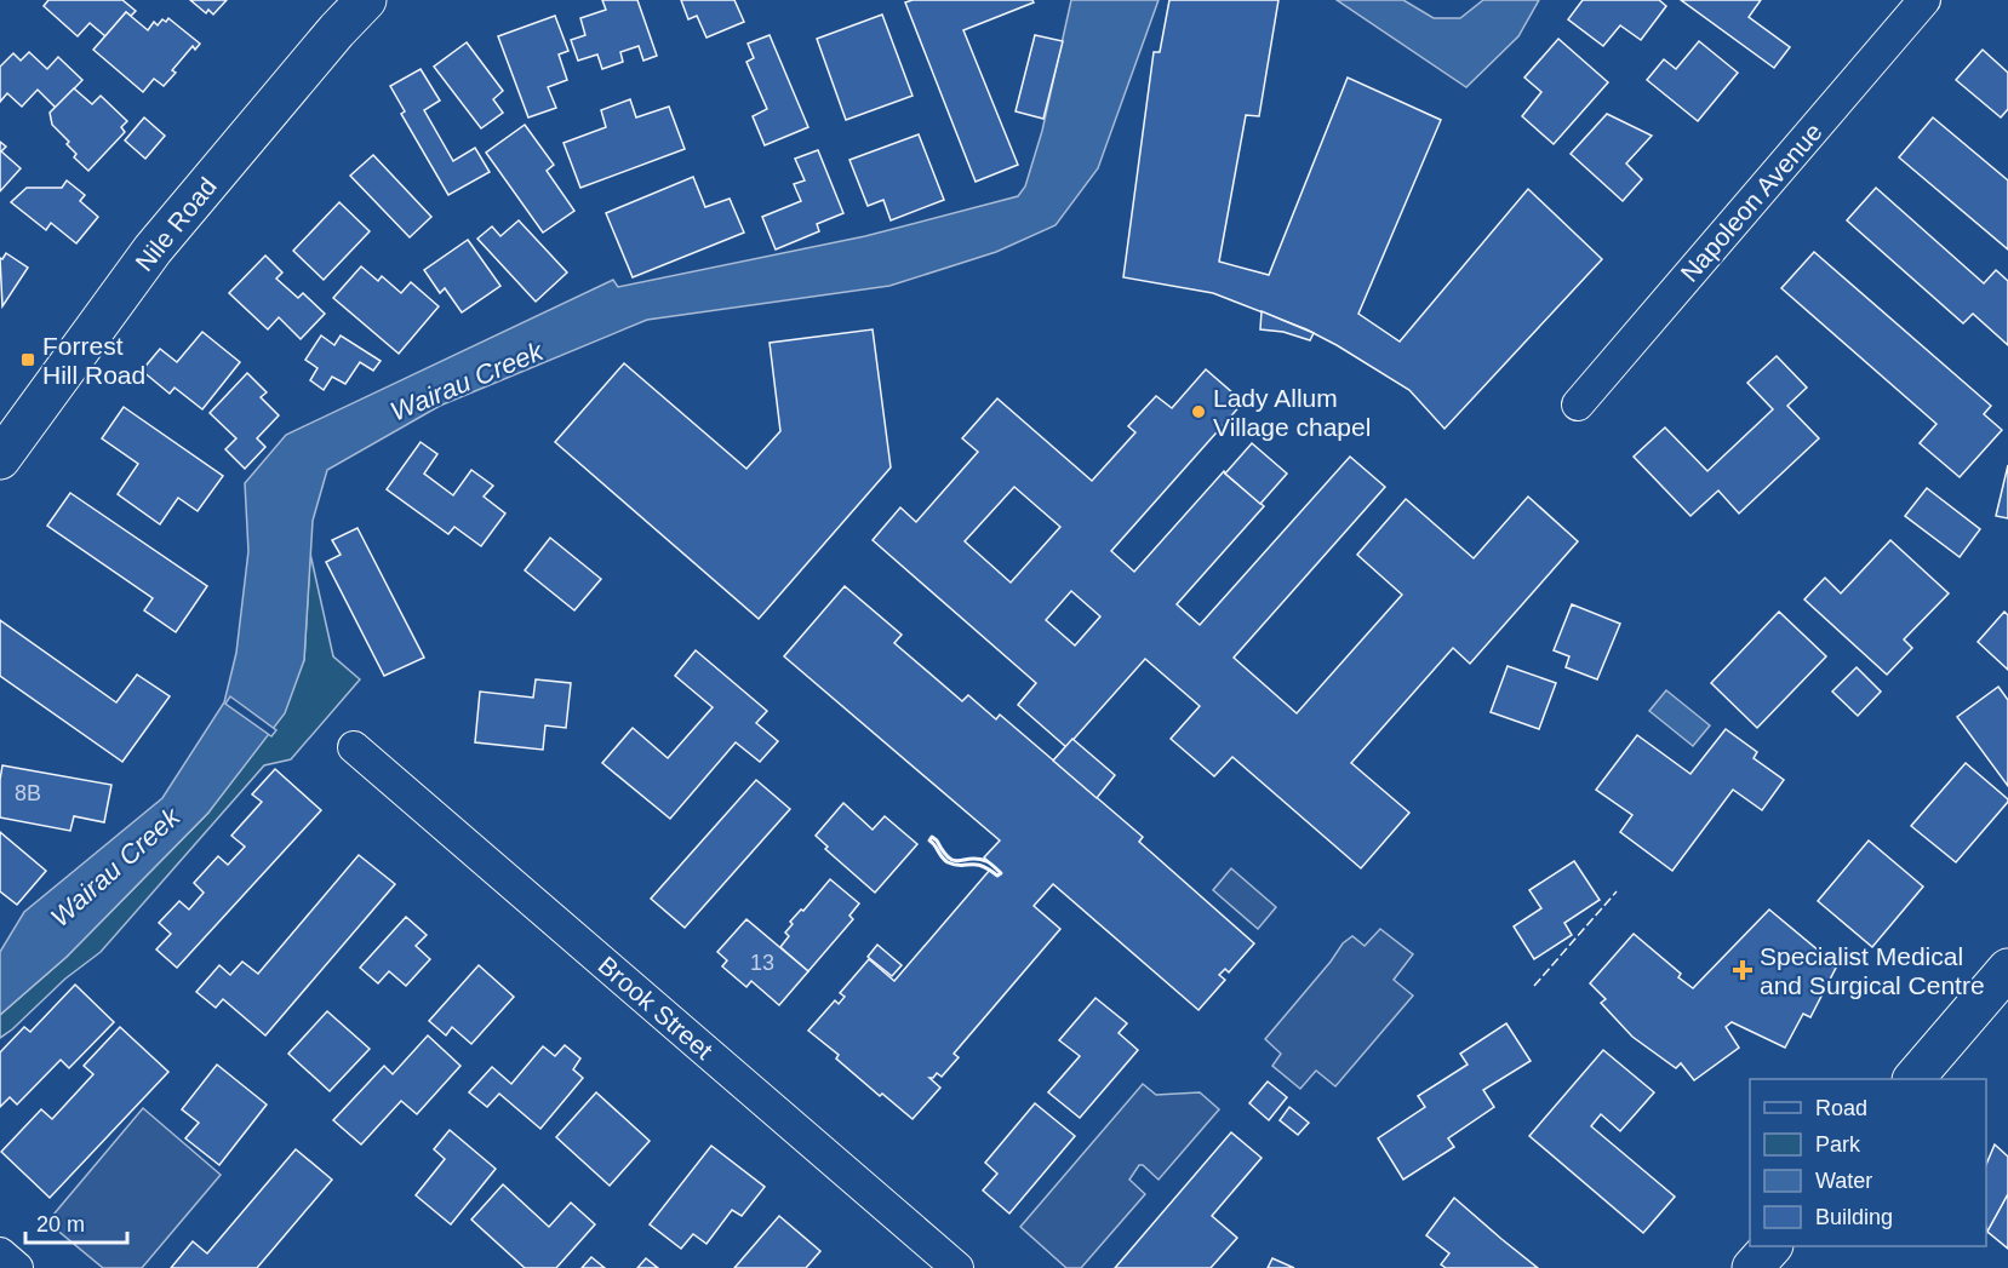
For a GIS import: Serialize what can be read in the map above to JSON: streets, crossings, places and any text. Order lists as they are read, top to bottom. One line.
{"streets":{"street":["Napoleon Avenue","Nile Road","Brook Street"]},"water":["Wairau Creek"],"places":{"transit":["Forrest Hill Road"],"other":["Lady Allum Village chapel"],"health":["Specialist Medical and Surgical Centre"]},"house_numbers":["8B","13"],"legend":["Road","Park","Water","Building"],"scale_bar":"20 m"}
